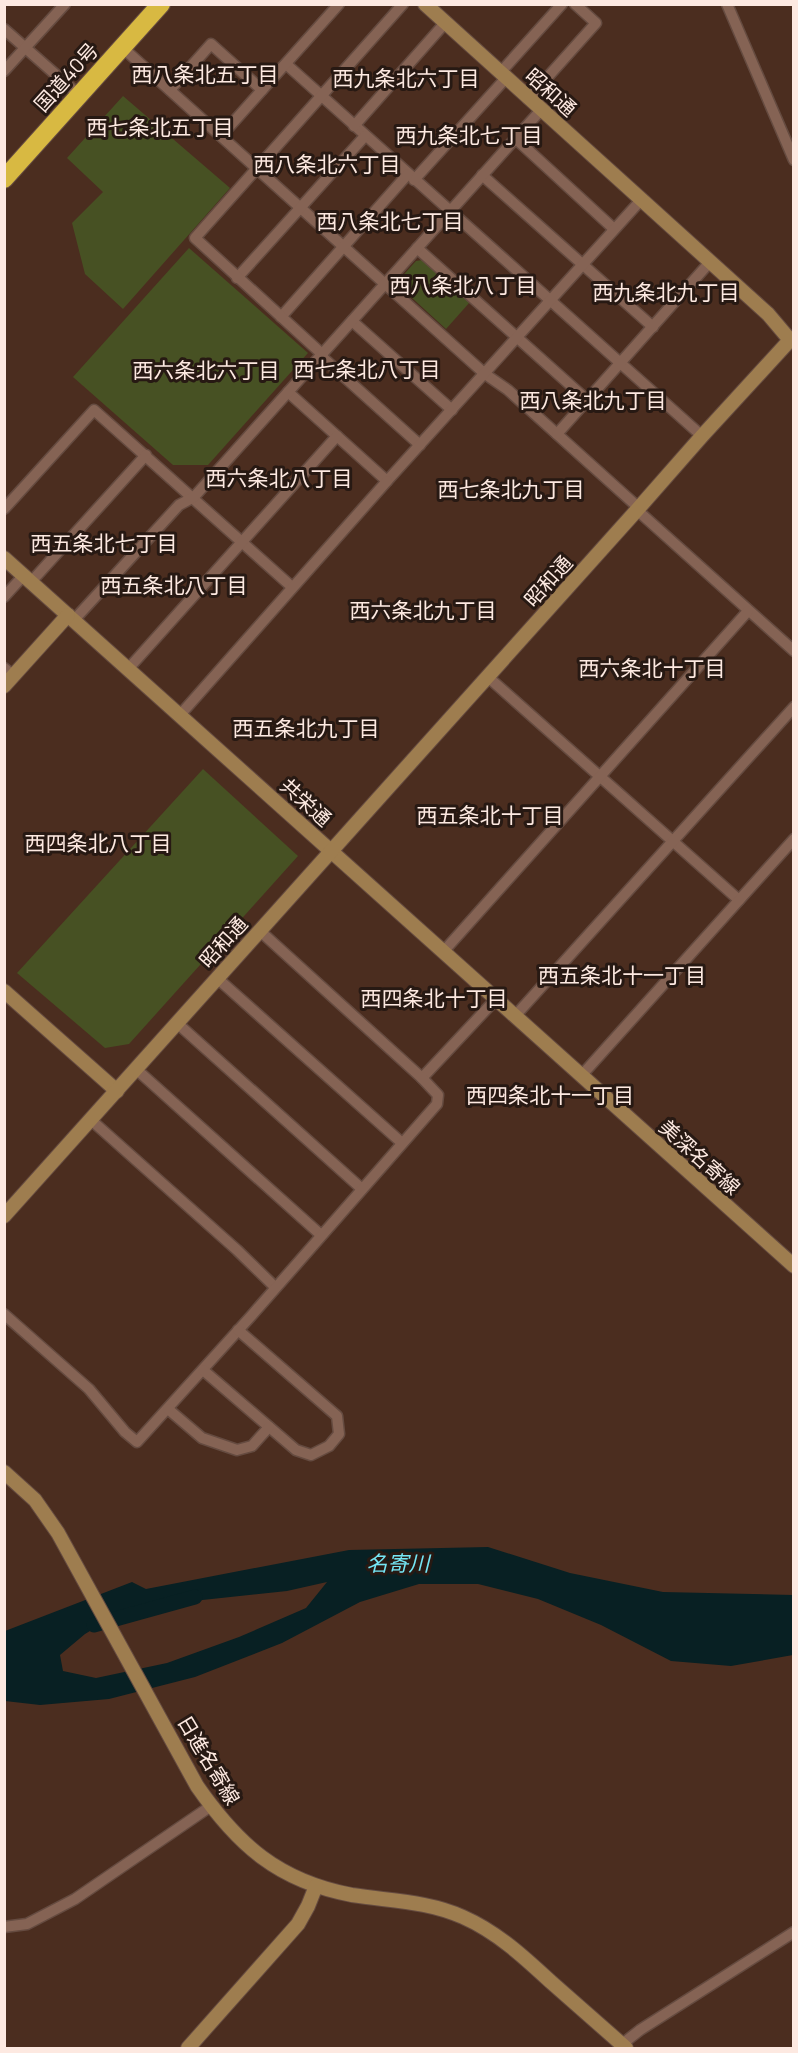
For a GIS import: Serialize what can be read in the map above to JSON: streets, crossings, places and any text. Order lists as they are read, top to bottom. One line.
{"streets":{"highway":["国道40号"],"street":["昭和通","共栄通","美深名寄線","日進名寄線"]},"crossings":[["昭和通","共栄通"],["共栄通","美深名寄線"]],"districts":["西八条北五丁目","西九条北六丁目","西七条北五丁目","西九条北七丁目","西八条北六丁目","西八条北七丁目","西八条北八丁目","西九条北九丁目","西七条北八丁目","西六条北六丁目","西八条北九丁目","西六条北八丁目","西七条北九丁目","西五条北七丁目","西五条北八丁目","西六条北九丁目","西六条北十丁目","西五条北九丁目","西五条北十丁目","西四条北八丁目","西五条北十一丁目","西四条北十丁目","西四条北十一丁目"],"water":["名寄川"]}
